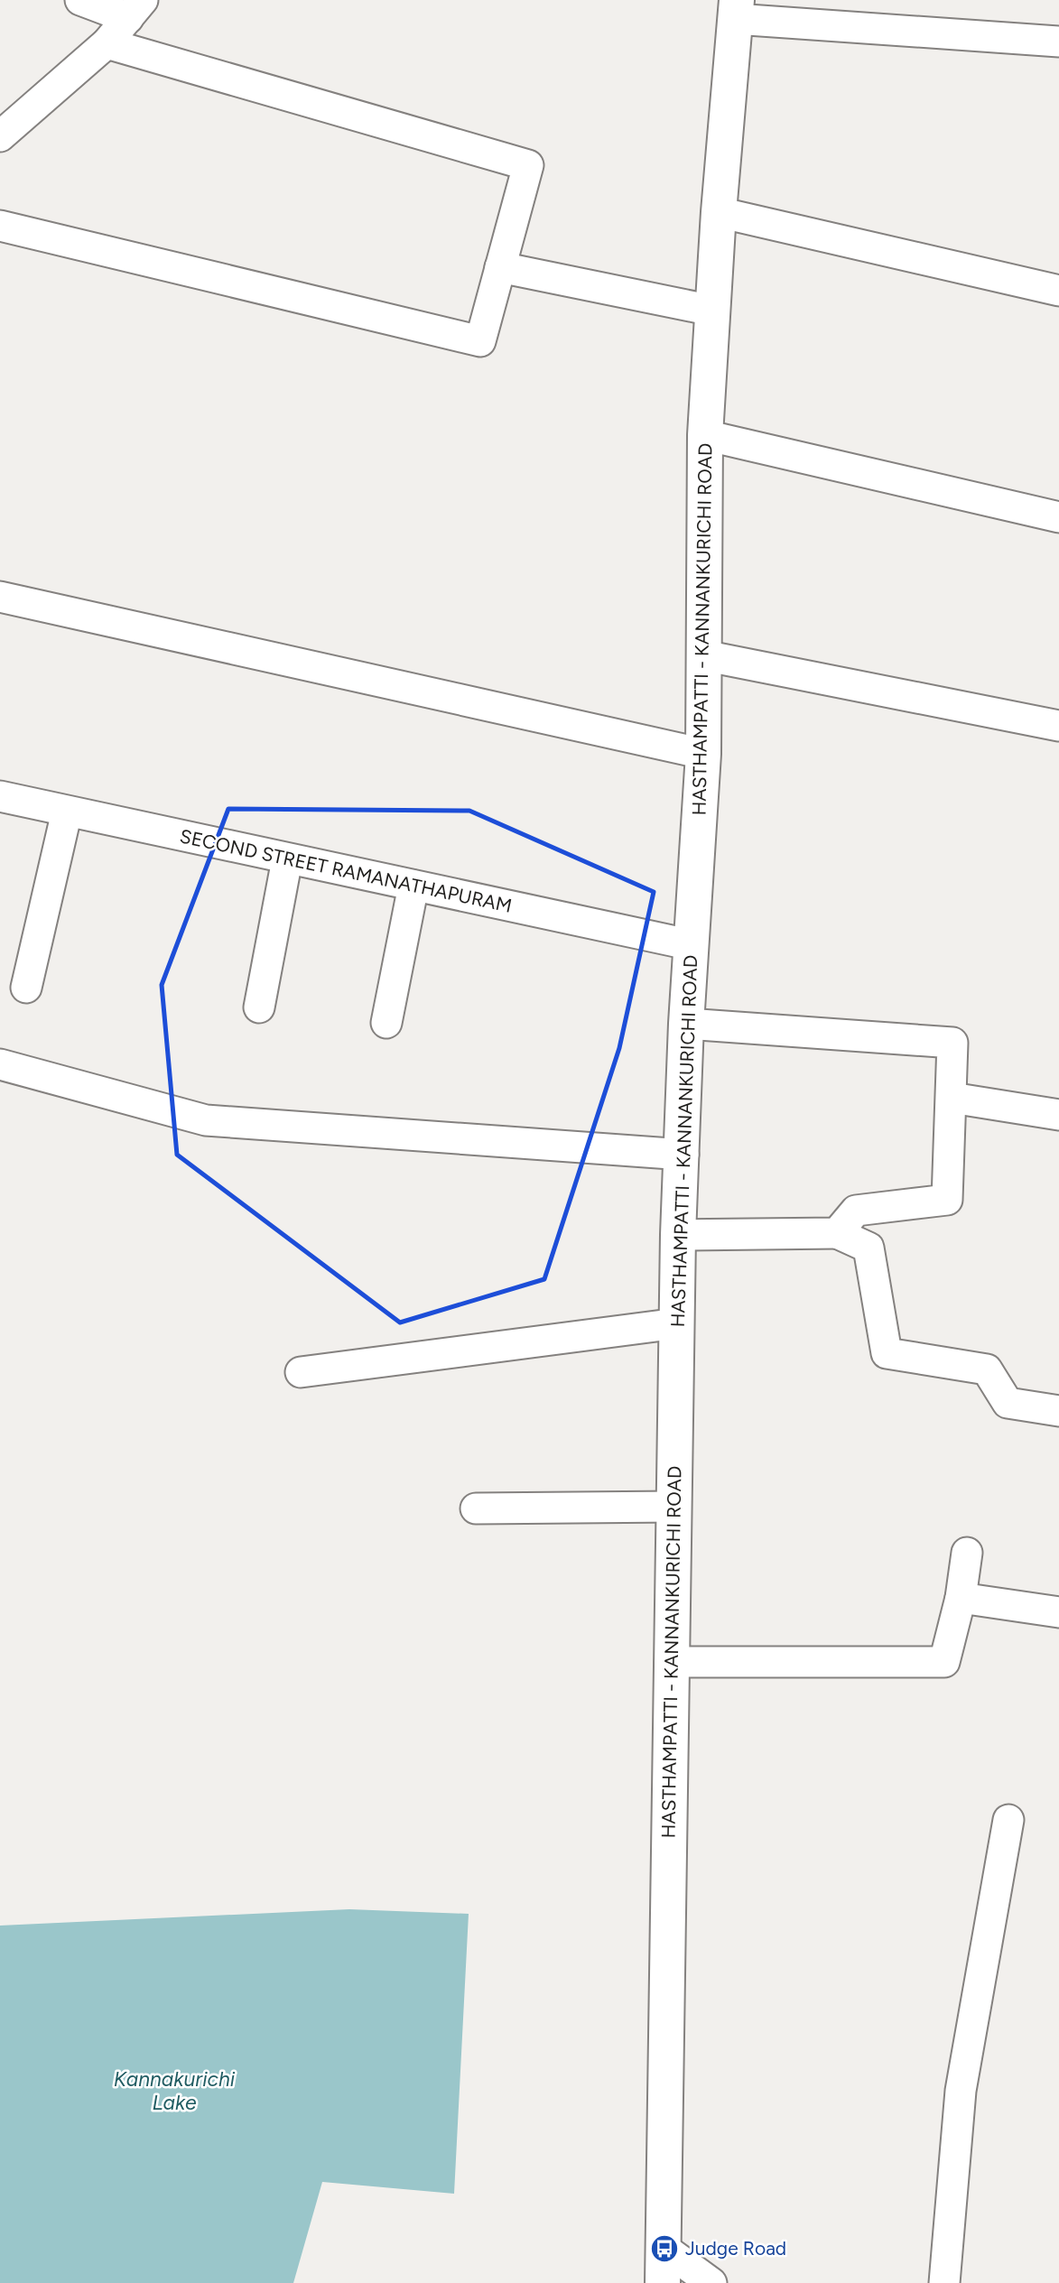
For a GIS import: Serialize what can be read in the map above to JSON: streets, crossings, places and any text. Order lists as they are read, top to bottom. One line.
{"streets":{"main road":["HASTHAMPATTI - KANNANKURICHI ROAD"],"street":["SECOND STREET RAMANATHAPURAM"]},"crossings":[["HASTHAMPATTI - KANNANKURICHI ROAD","SECOND STREET RAMANATHAPURAM"]],"water":["Kannakurichi Lake"],"places":{"bus stop":["Judge Road"]}}
